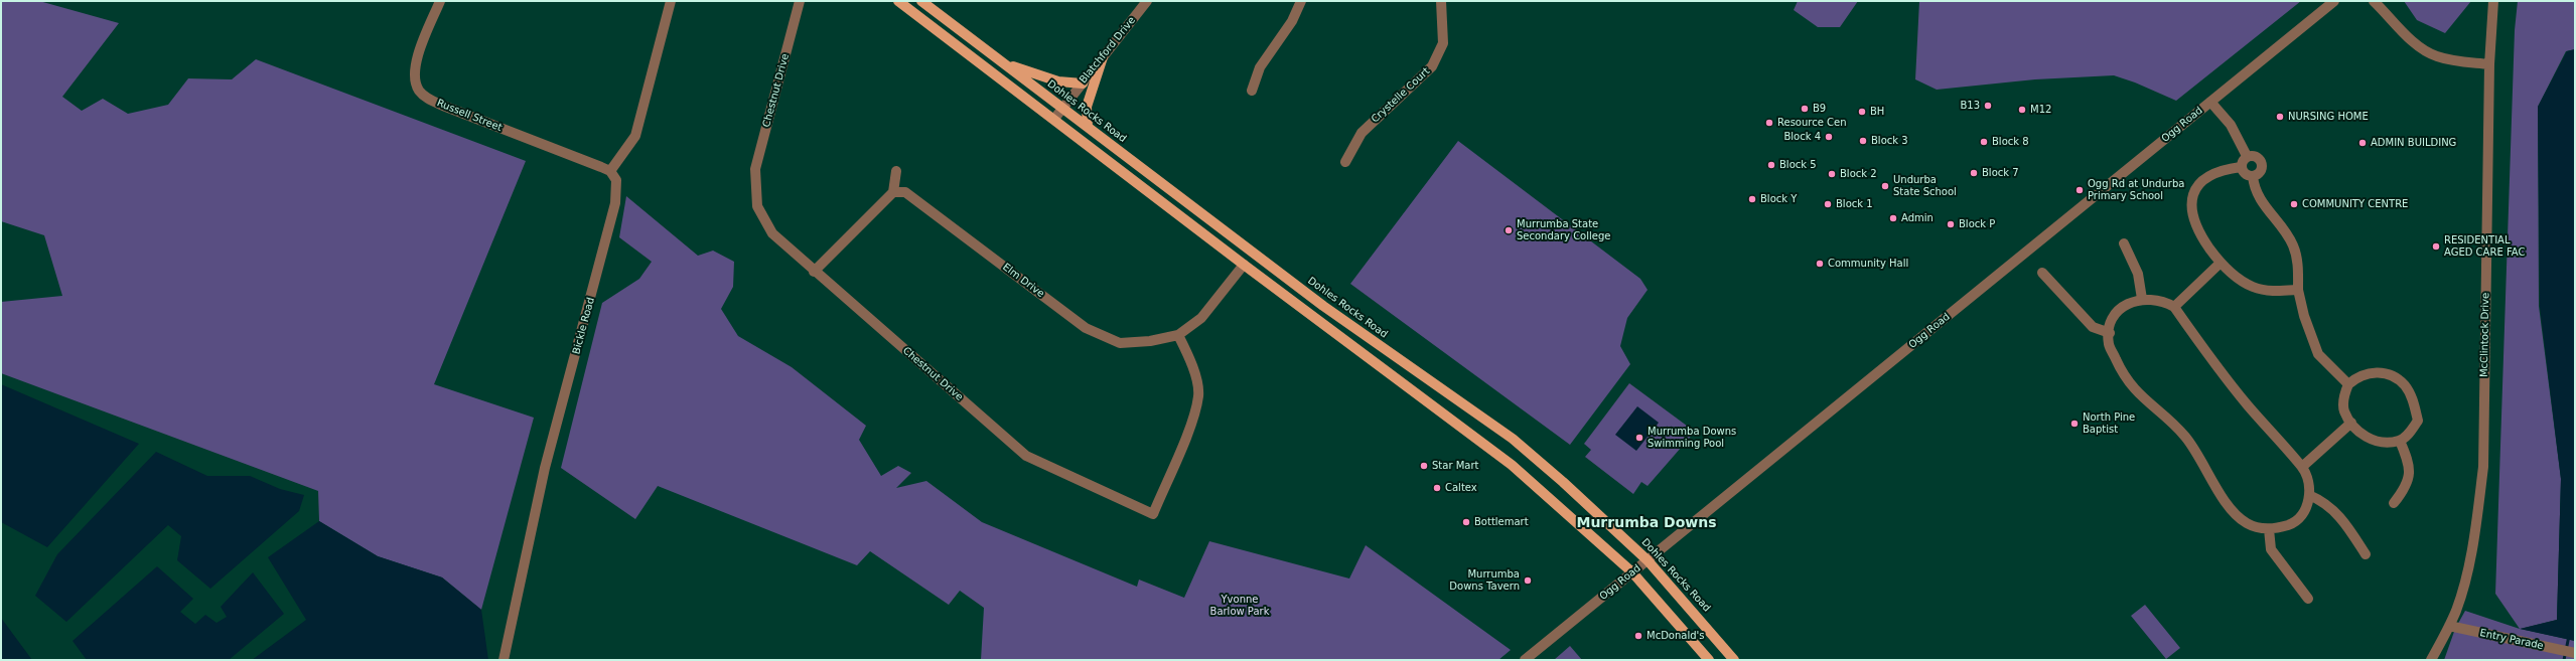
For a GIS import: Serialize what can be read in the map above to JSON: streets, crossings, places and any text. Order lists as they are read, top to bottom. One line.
{"streets":{"main road":["Dohles Rocks Road"],"street":["Blatchford Drive","Chestnut Drive","Crystelle Court","Russell Street","Ogg Road","Elm Drive","Bickle Road","McClintock Drive","Entry Parade"]},"crossings":[["Blatchford Drive","Dohles Rocks Road"],["Chestnut Drive","Elm Drive"],["Dohles Rocks Road","Ogg Road"],["Russell Street","Bickle Road"],["McClintock Drive","Entry Parade"]],"districts":["Murrumba Downs"],"parks":["Yvonne Barlow Park"],"places":["B13","B9","M12","BH","NURSING HOME","Resource Cen","Block 4","Block 3","Block 8","ADMIN BUILDING","Block 5","Block 7","Block 2","Undurba State School","Ogg Rd at Undurba Primary School","Block Y","Block 1","COMMUNITY CENTRE","Admin","Block P","Murrumba State Secondary College","RESIDENTIAL AGED CARE FAC","Community Hall","North Pine Baptist","Murrumba Downs Swimming Pool","Star Mart","Caltex","Bottlemart","Murrumba Downs Tavern","McDonald's"]}
